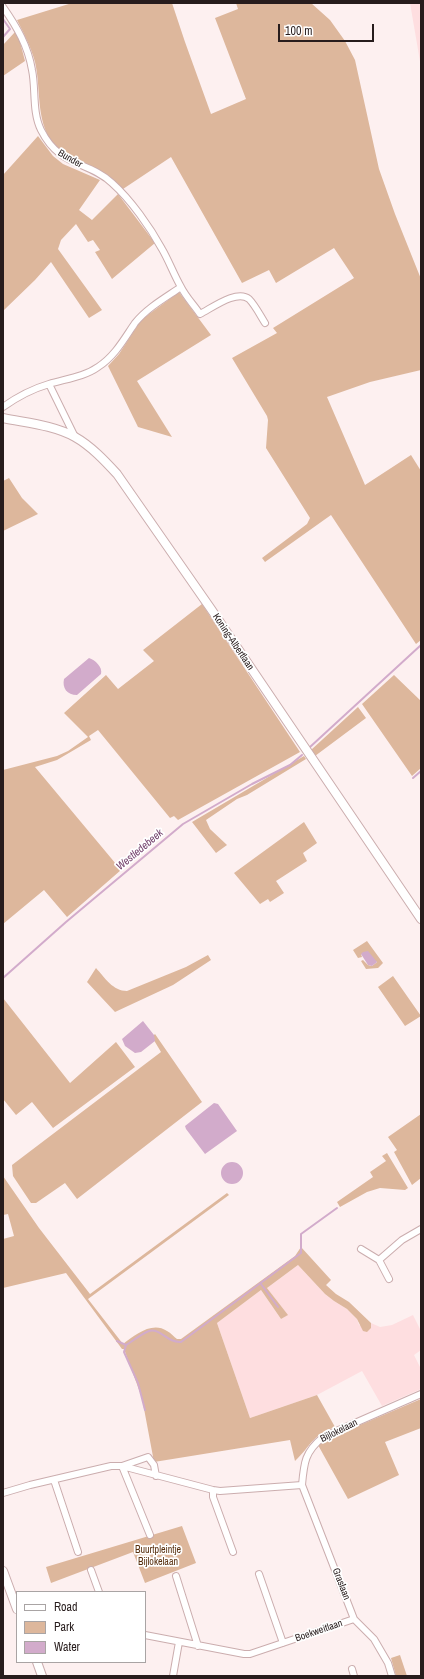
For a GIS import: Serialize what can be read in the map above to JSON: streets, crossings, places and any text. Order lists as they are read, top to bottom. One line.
{"streets":{"street":["Bunder","Koning-Albertlaan","Bijlokelaan","Graslaan","Boekweitlaan"]},"crossings":[["Bijlokelaan","Graslaan"],["Graslaan","Boekweitlaan"]],"water":["Westledebeek"],"parks":["Buurtpleintje Bijlokelaan"],"legend":["Road","Park","Water"],"scale_bar":"100 m"}
